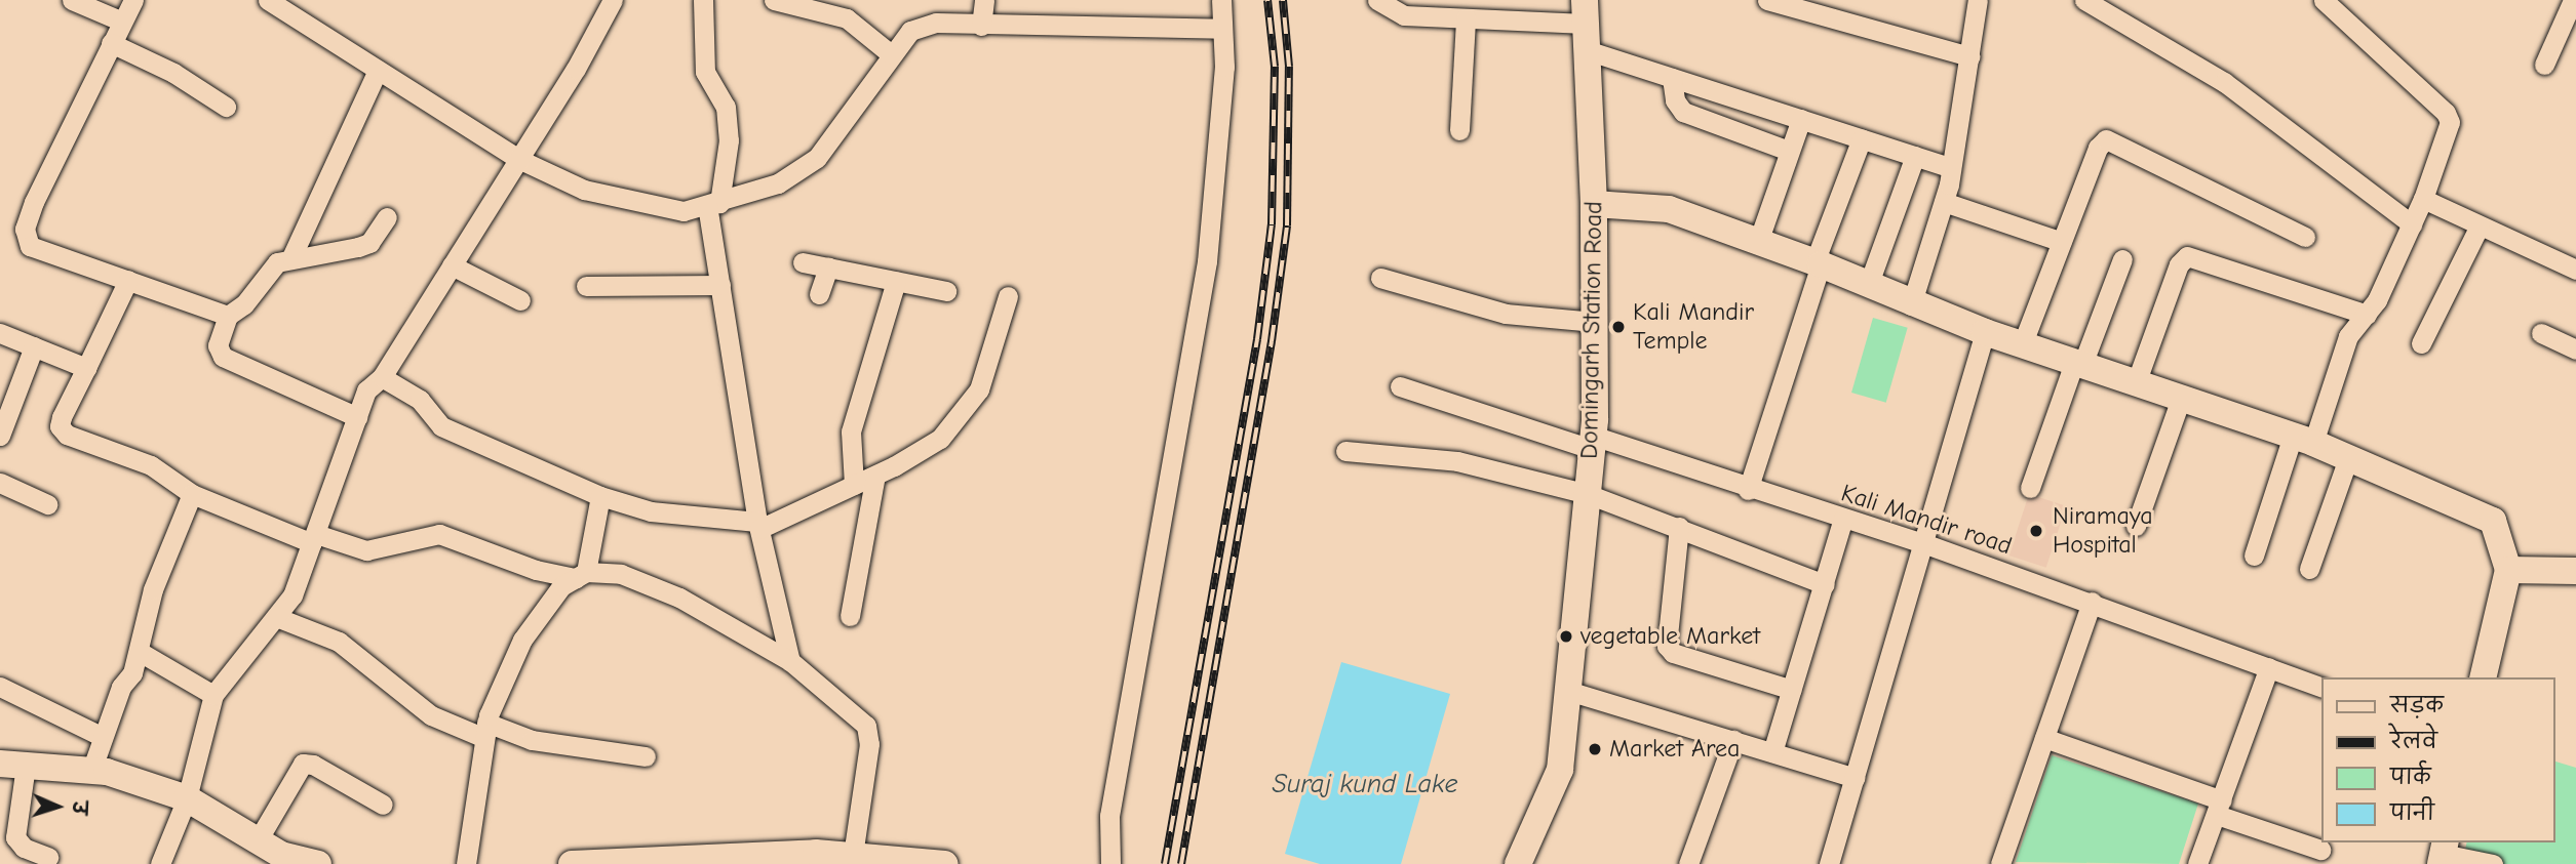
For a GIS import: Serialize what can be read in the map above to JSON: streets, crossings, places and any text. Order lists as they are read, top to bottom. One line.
{"streets":{"street":["Domingarh Station Road","Kali Mandir road"]},"crossings":[["Domingarh Station Road","Kali Mandir road"]],"water":["Suraj kund Lake"],"places":["Kali Mandir Temple","Niramaya Hospital","vegetable Market","Market Area"],"legend":["सड़क","रेलवे","पार्क","पानी"],"north":"right"}
